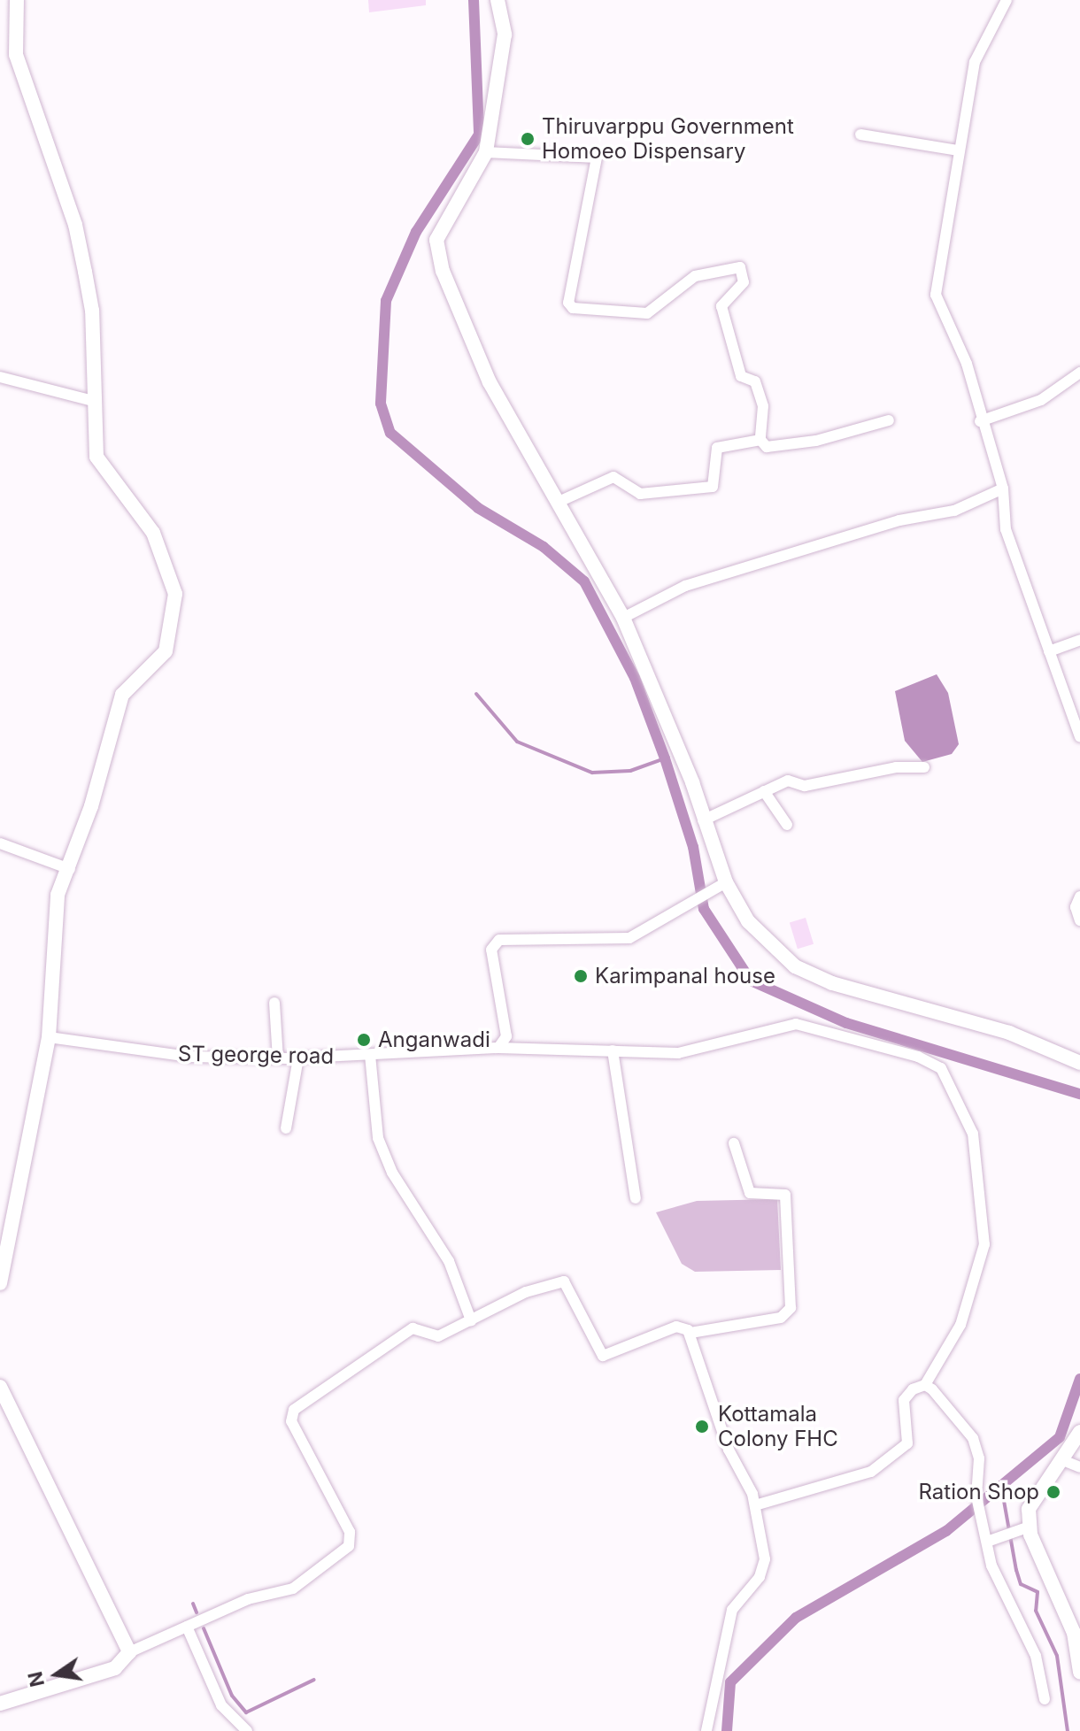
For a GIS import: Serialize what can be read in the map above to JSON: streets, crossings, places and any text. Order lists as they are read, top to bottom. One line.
{"streets":{"street":["ST george road"]},"places":["Thiruvarppu Government Homoeo Dispensary","Karimpanal house","Anganwadi","Kottamala Colony FHC","Ration Shop"],"north":"left"}
